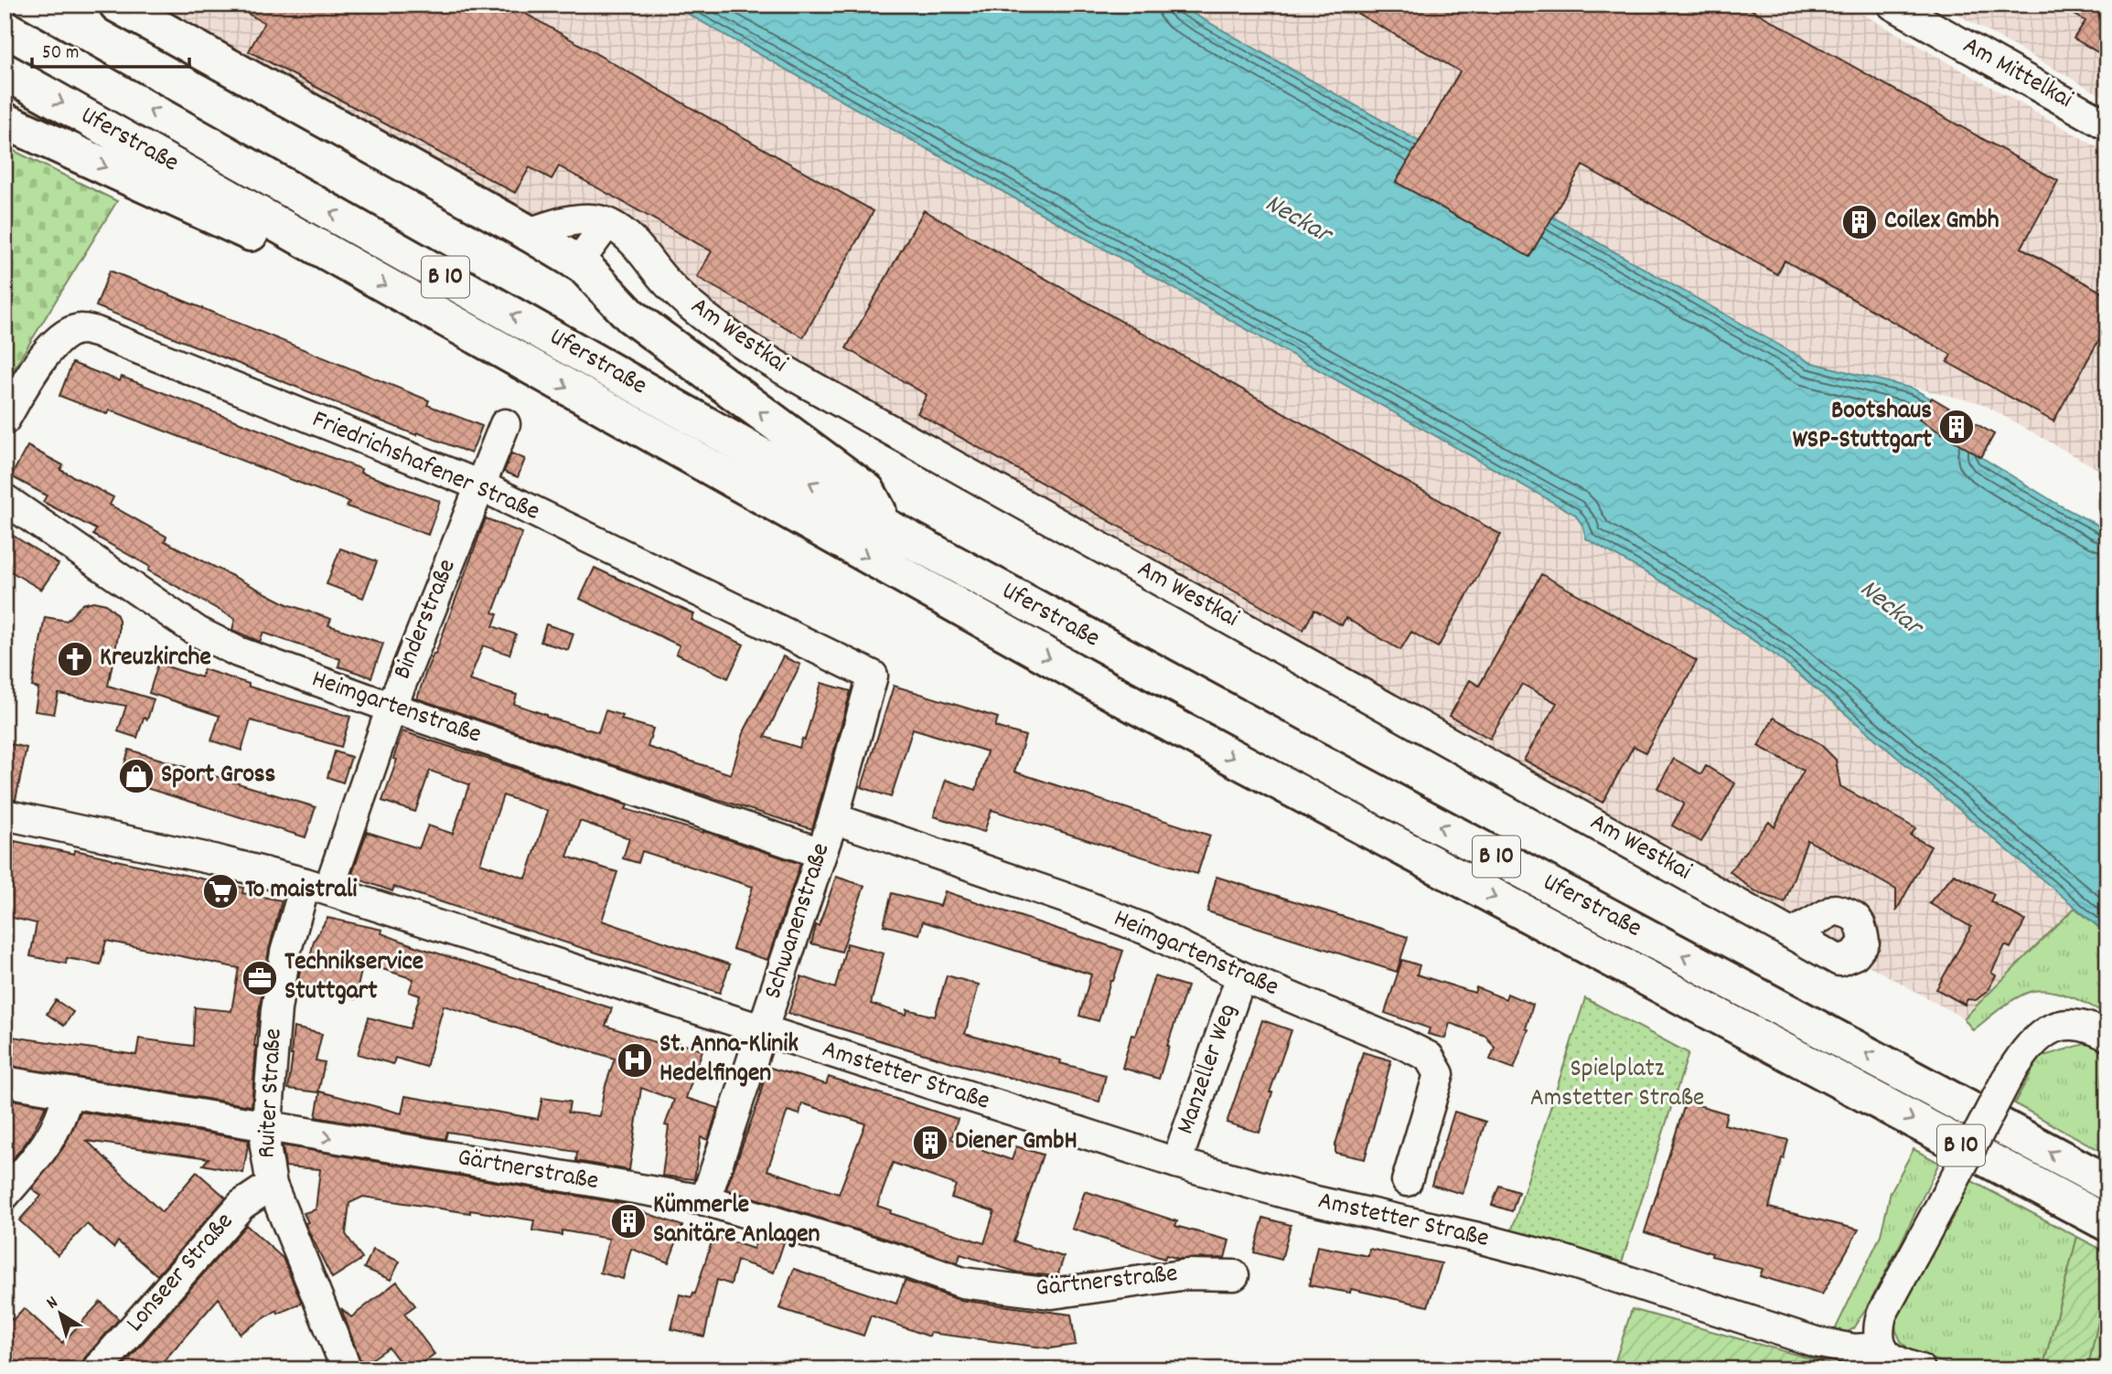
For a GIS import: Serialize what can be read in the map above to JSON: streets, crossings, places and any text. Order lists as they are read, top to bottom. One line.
{"streets":{"main road":["Uferstraße","B 10"],"street":["Am Mittelkai","Am Westkai","Friedrichshafener Straße","Binderstraße","Heimgartenstraße","Schwanenstraße","Manzeller Weg","Amstetter Straße","Ruiter Straße","Gärtnerstraße","Lonseer Straße"]},"crossings":[["Friedrichshafener Straße","Binderstraße"],["Friedrichshafener Straße","Schwanenstraße"],["Binderstraße","Heimgartenstraße"],["Binderstraße","Amstetter Straße"],["Binderstraße","Ruiter Straße"],["Heimgartenstraße","Schwanenstraße"],["Heimgartenstraße","Manzeller Weg"],["Schwanenstraße","Amstetter Straße"],["Schwanenstraße","Gärtnerstraße"],["Manzeller Weg","Amstetter Straße"],["Amstetter Straße","Ruiter Straße"],["Ruiter Straße","Gärtnerstraße"],["Ruiter Straße","Lonseer Straße"]],"one_way":["Gärtnerstraße"],"water":["Neckar"],"parks":["Spielplatz Amstetter Straße"],"places":{"building":["Coilex Gmbh","Bootshaus WSP-Stuttgart","Diener GmbH","Kümmerle Sanitäre Anlagen"],"church":["Kreuzkirche"],"shop":["Sport Gross"],"supermarket":["To maistrali"],"office":["Technikservice Stuttgart"],"hospital":["St. Anna-Klinik Hedelfingen"]},"scale_bar":"50 m","north":"top left"}
